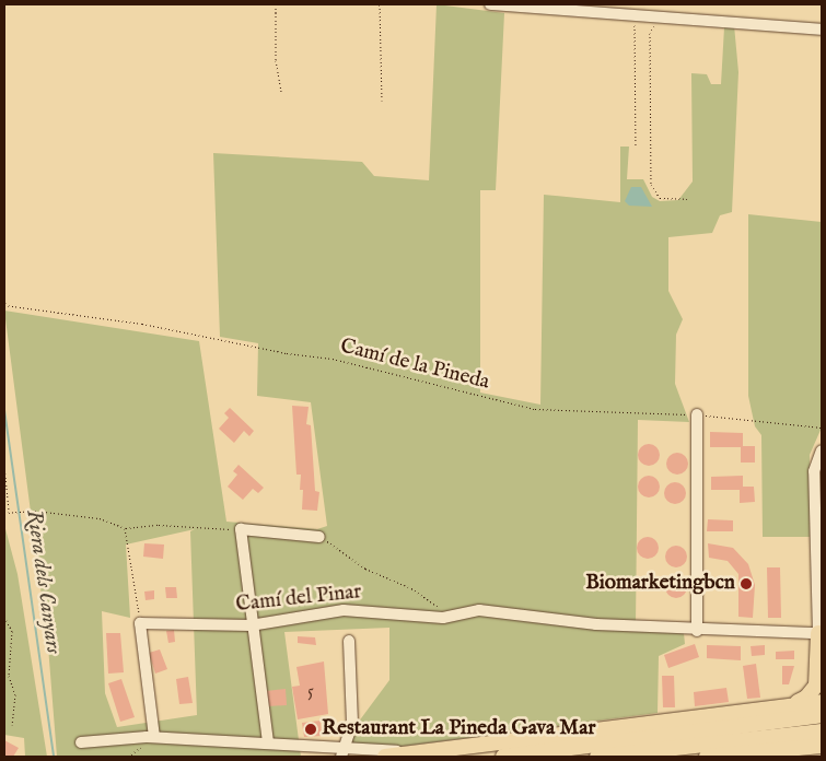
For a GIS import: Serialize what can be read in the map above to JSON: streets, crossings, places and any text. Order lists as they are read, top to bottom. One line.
{"streets":{"street":["Camí del Pinar"],"path":["Camí de la Pineda"]},"water":["Riera dels Canyars"],"places":["Biomarketingbcn","Restaurant La Pineda Gava Mar"],"house_numbers":["5"]}
